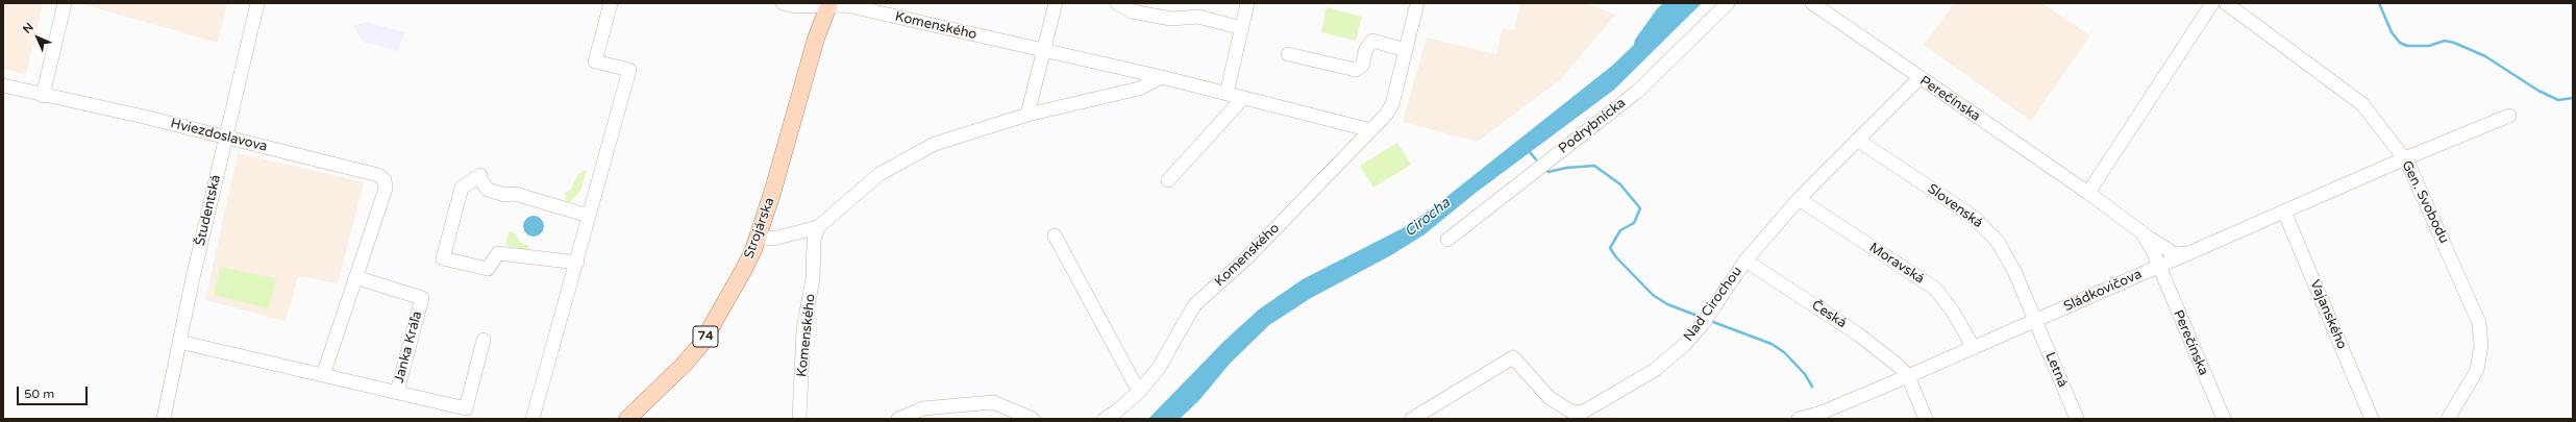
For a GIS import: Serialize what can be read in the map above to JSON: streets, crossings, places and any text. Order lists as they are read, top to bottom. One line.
{"streets":{"main road":["Strojárska","74"],"street":["Komenského","Perečínska","Podrybnícka","Hviezdoslavova","Gen. Svobodu","Slovenská","Študentská","Moravská","Sládkovičova","Nad Cirochou","Česká","Vajanského","Janka Kráľa","Letná"]},"crossings":[["Komenského","Strojárska"],["Perečínska","Sládkovičova"],["Perečínska","Nad Cirochou"],["Hviezdoslavova","Študentská"],["Hviezdoslavova","Janka Kráľa"],["Gen. Svobodu","Sládkovičova"],["Slovenská","Sládkovičova"],["Slovenská","Nad Cirochou"],["Slovenská","Letná"],["Študentská","Janka Kráľa"],["Moravská","Sládkovičova"],["Moravská","Nad Cirochou"],["Sládkovičova","Česká"],["Sládkovičova","Vajanského"],["Sládkovičova","Letná"],["Nad Cirochou","Česká"]],"water":["Cirocha"],"scale_bar":"50 m","north":"top left"}
